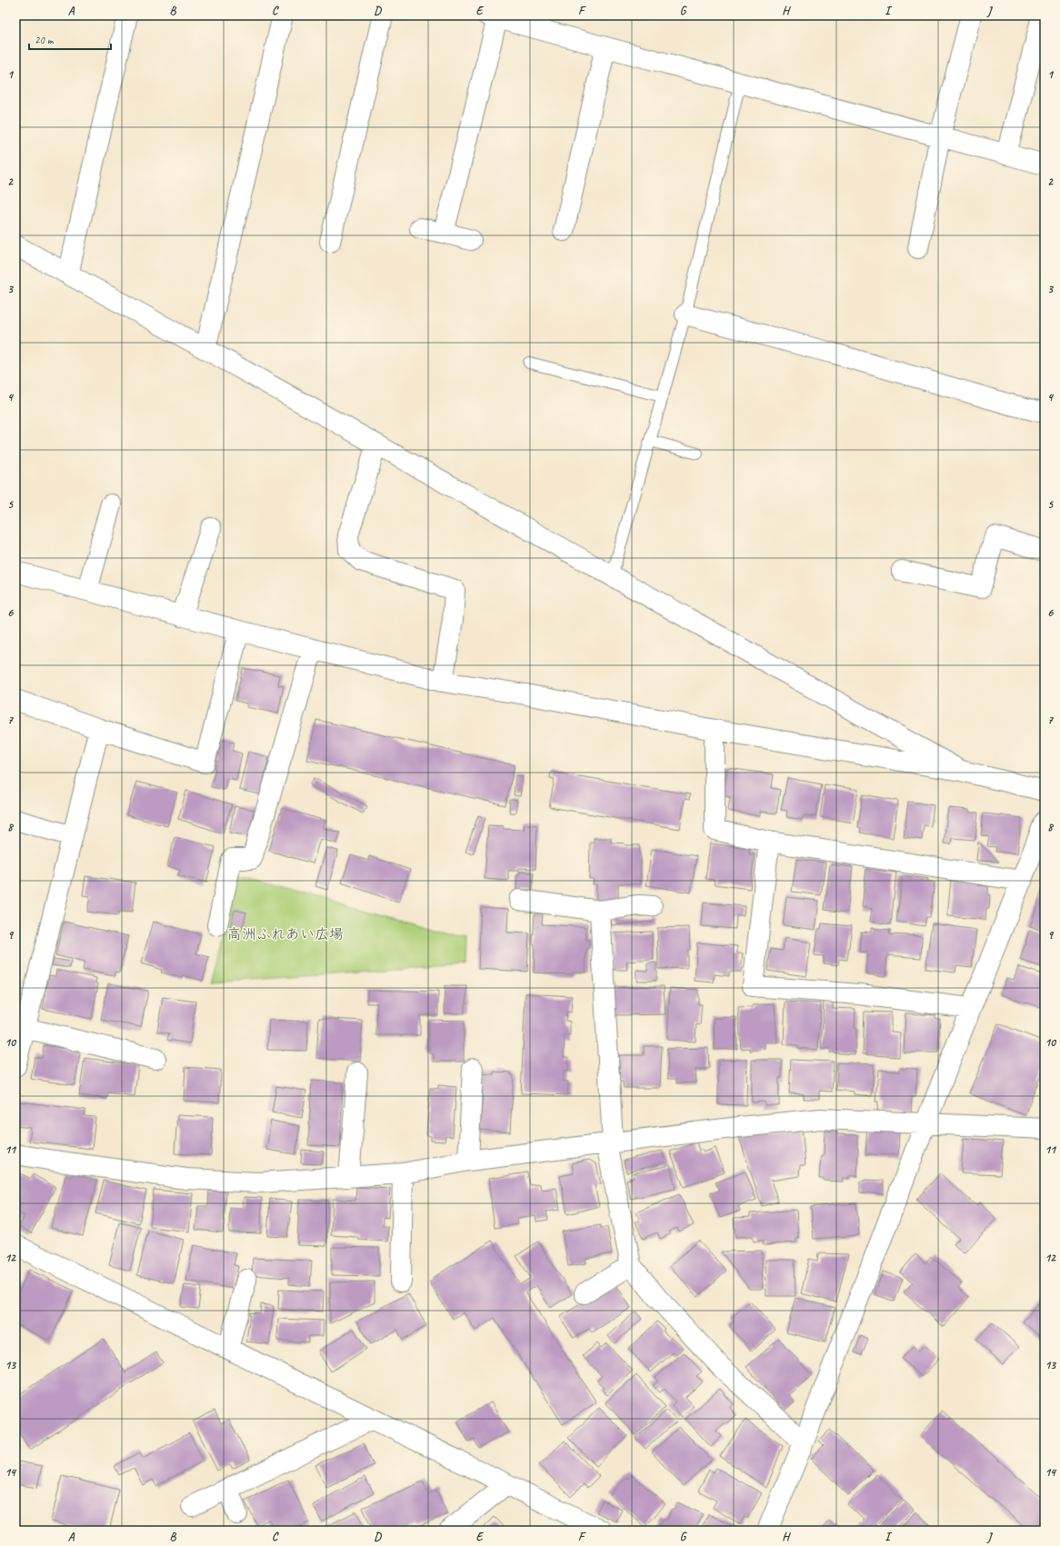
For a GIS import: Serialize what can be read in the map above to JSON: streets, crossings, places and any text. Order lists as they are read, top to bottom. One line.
{"parks":["高洲ふれあい広場"],"scale_bar":"20 m","grid":{"columns":["A","B","C","D","E","F","G","H","I","J"],"rows":["1","2","3","4","5","6","7","8","9","10","11","12","13","14"]}}
